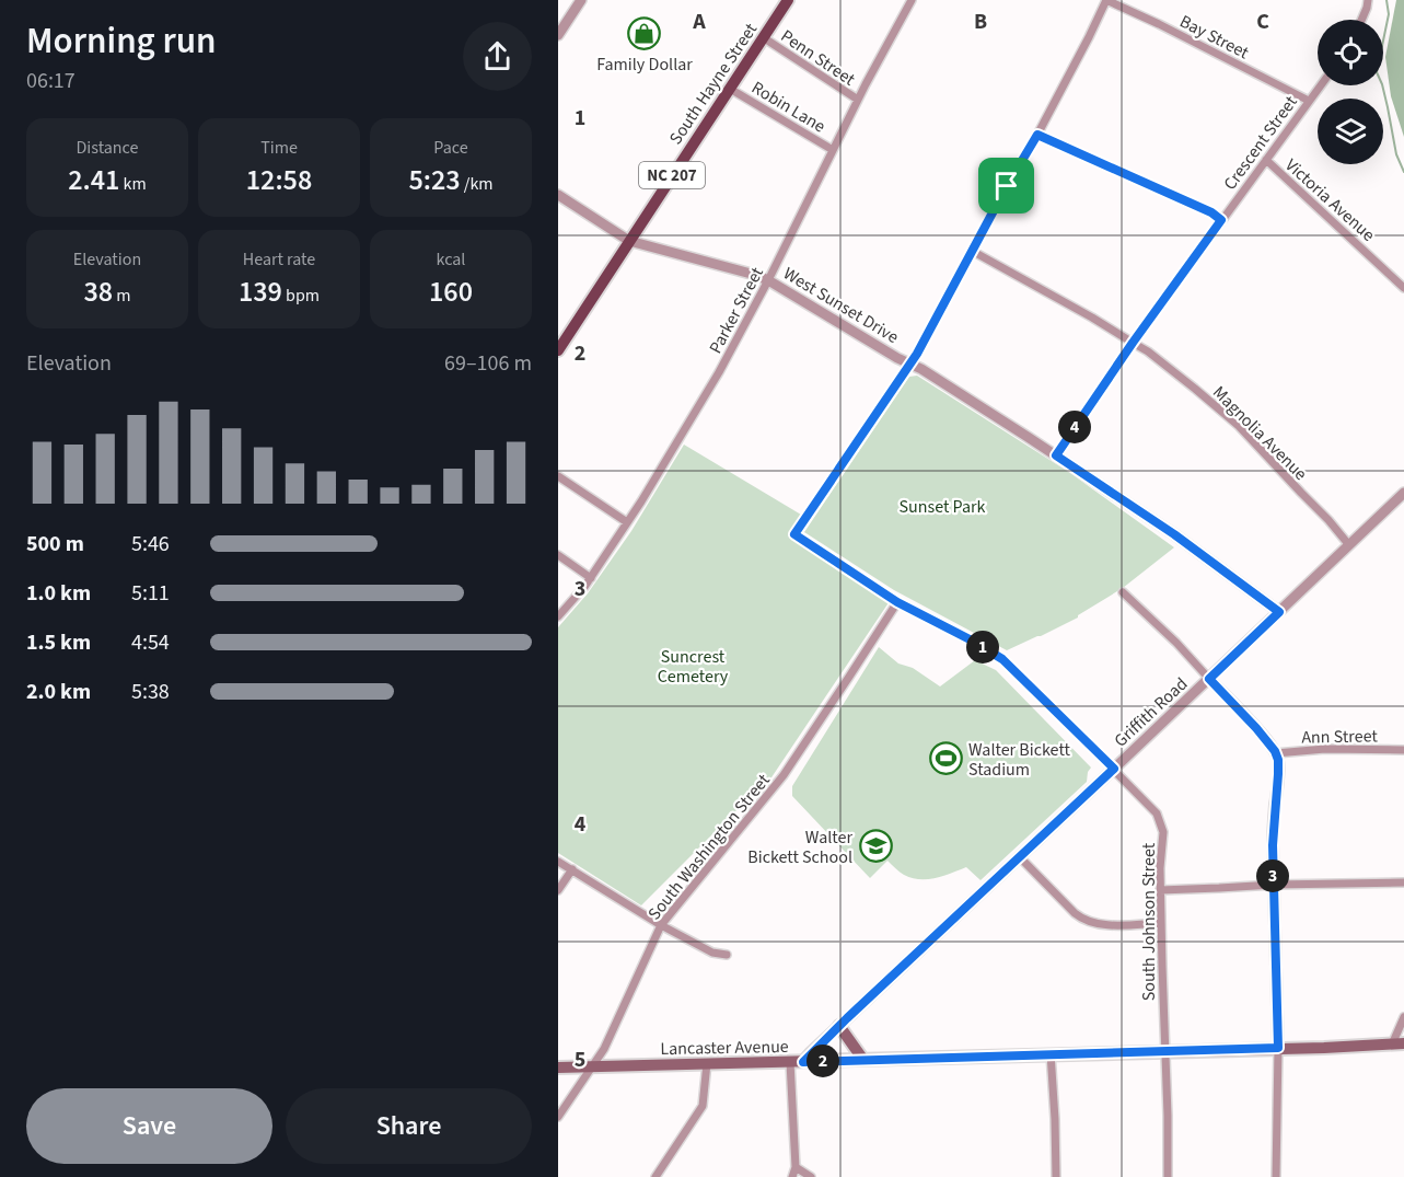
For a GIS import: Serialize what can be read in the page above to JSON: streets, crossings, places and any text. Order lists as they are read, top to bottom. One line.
{"streets":{"main road":["South Hayne Street","NC 207","Lancaster Avenue"],"street":["Bay Street","Penn Street","Robin Lane","Crescent Street","Victoria Avenue","West Sunset Drive","Parker Street","Magnolia Avenue","Griffith Road","Ann Street","South Washington Street","South Johnson Street"]},"crossings":[["Bay Street","Crescent Street"],["Penn Street","South Hayne Street"],["Penn Street","Parker Street"],["South Hayne Street","Robin Lane"],["South Hayne Street","West Sunset Drive"],["Robin Lane","Parker Street"],["Crescent Street","Victoria Avenue"],["Crescent Street","West Sunset Drive"],["Crescent Street","Magnolia Avenue"],["West Sunset Drive","Parker Street"],["West Sunset Drive","Griffith Road"],["West Sunset Drive","South Johnson Street"],["Magnolia Avenue","Griffith Road"],["Griffith Road","South Johnson Street"],["Griffith Road","Lancaster Avenue"],["South Washington Street","South Johnson Street"],["South Washington Street","Lancaster Avenue"],["South Johnson Street","Lancaster Avenue"]],"parks":["Sunset Park","Suncrest Cemetery"],"places":{"shop":["Family Dollar"],"sports":["Walter Bickett Stadium"],"school or university":["Walter Bickett School"]},"page":{"heading":["Morning run","06:17"],"stats":[["Distance","2.41 km"],["Time","12:58"],["Pace","5:23 /km"],["Elevation","38 m"],["Heart rate","139 bpm"],["kcal","160"]],"chart":["Elevation","69–106 m"],"pins":["4","1","3","2"],"list":[{"name":"500 m","note":"5:46"},{"name":"1.0 km","note":"5:11"},{"name":"1.5 km","note":"4:54"},{"name":"2.0 km","note":"5:38"}],"buttons":["Save","Share"]},"grid":{"columns":["A","B","C"],"rows":["1","2","3","4","5"]}}
